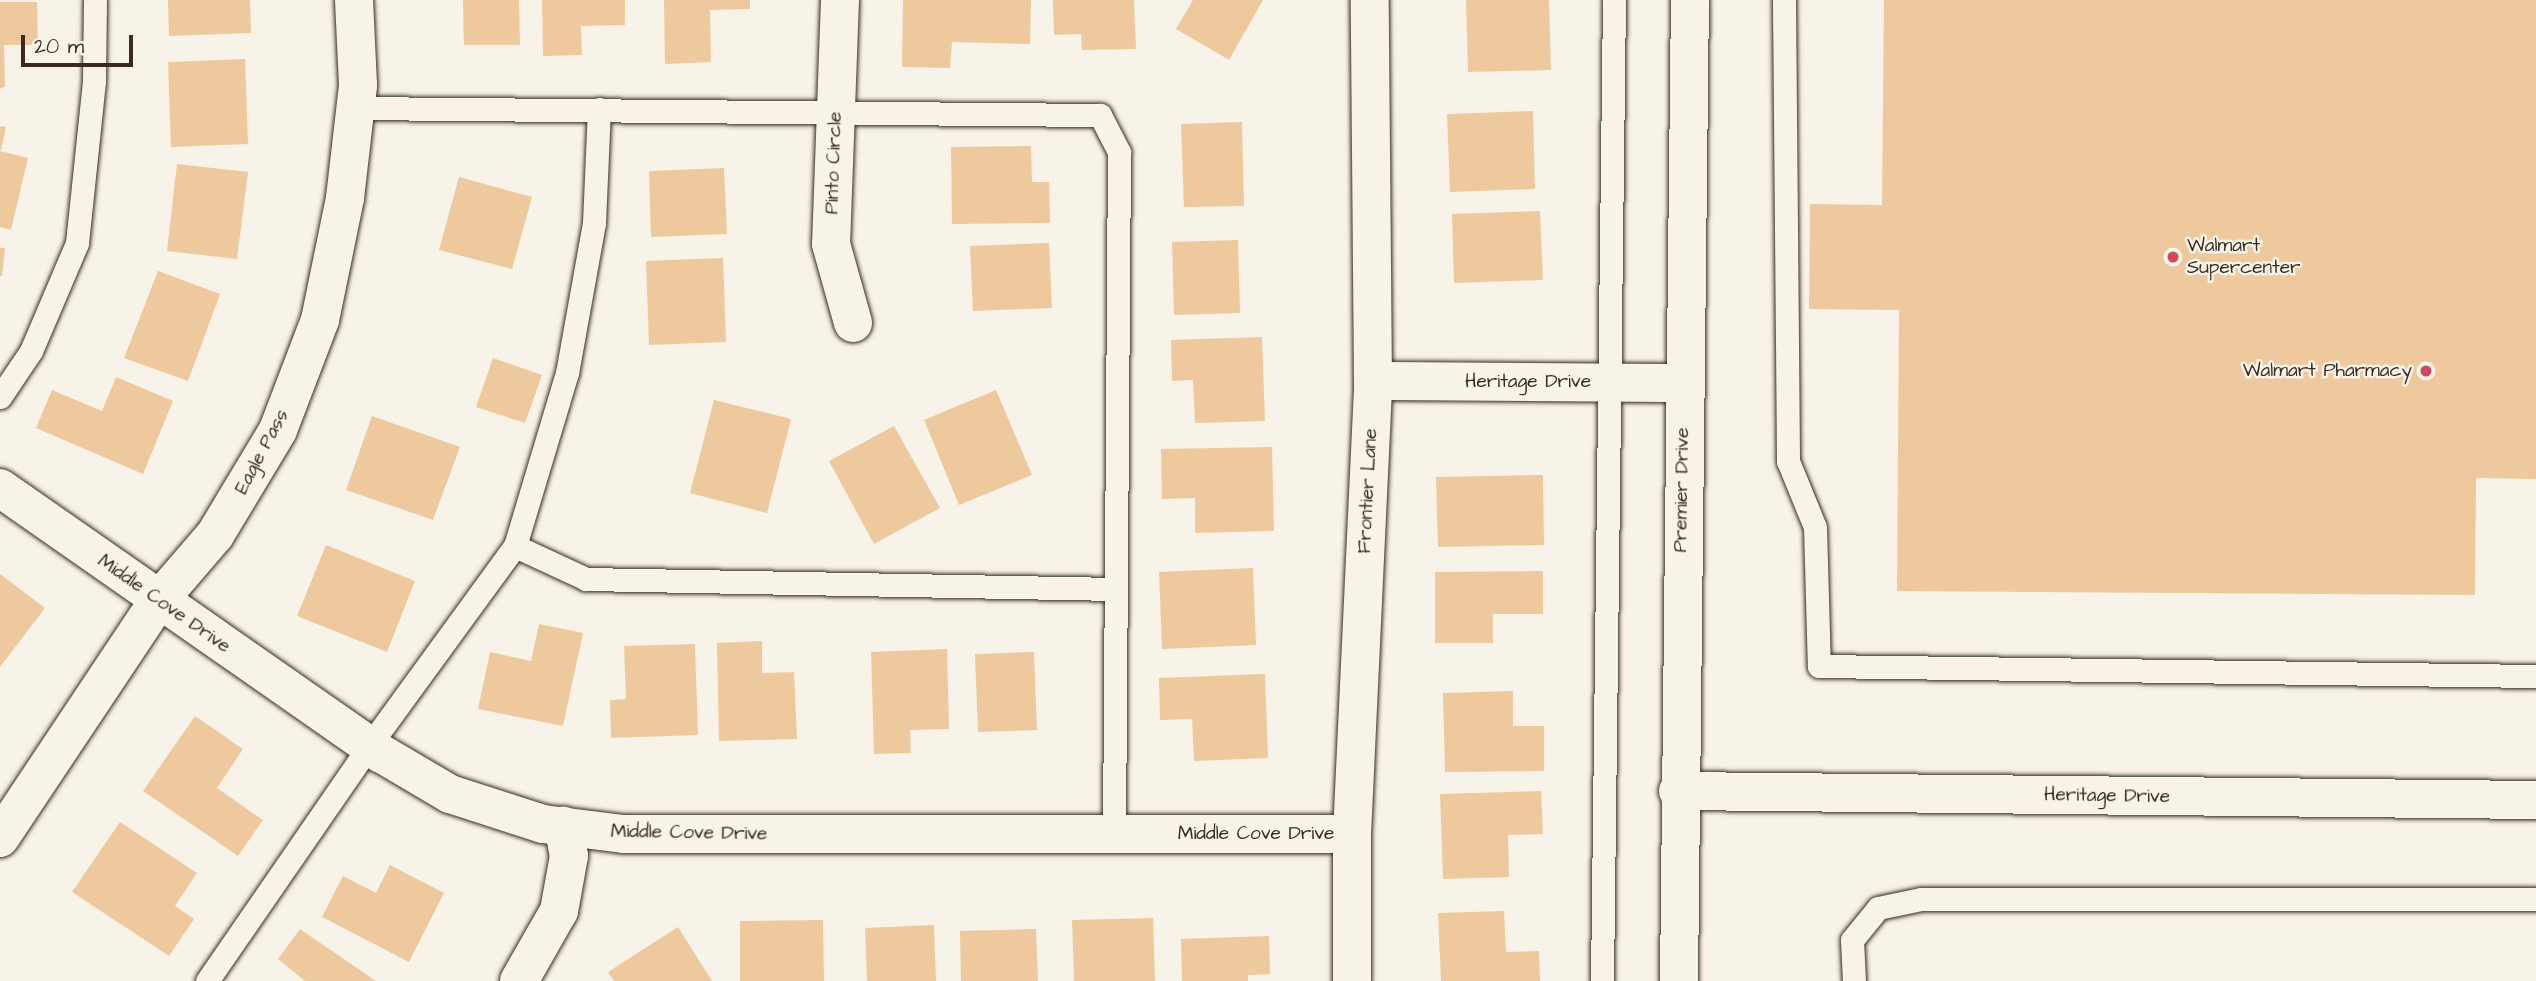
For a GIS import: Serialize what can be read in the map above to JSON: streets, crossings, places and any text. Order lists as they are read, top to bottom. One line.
{"streets":{"street":["Pinto Circle","Heritage Drive","Eagle Pass","Premier Drive","Frontier Lane","Middle Cove Drive"]},"crossings":[["Heritage Drive","Premier Drive"],["Heritage Drive","Frontier Lane"],["Eagle Pass","Middle Cove Drive"],["Frontier Lane","Middle Cove Drive"]],"places":["Walmart Supercenter","Walmart Pharmacy"],"scale_bar":"20 m"}
